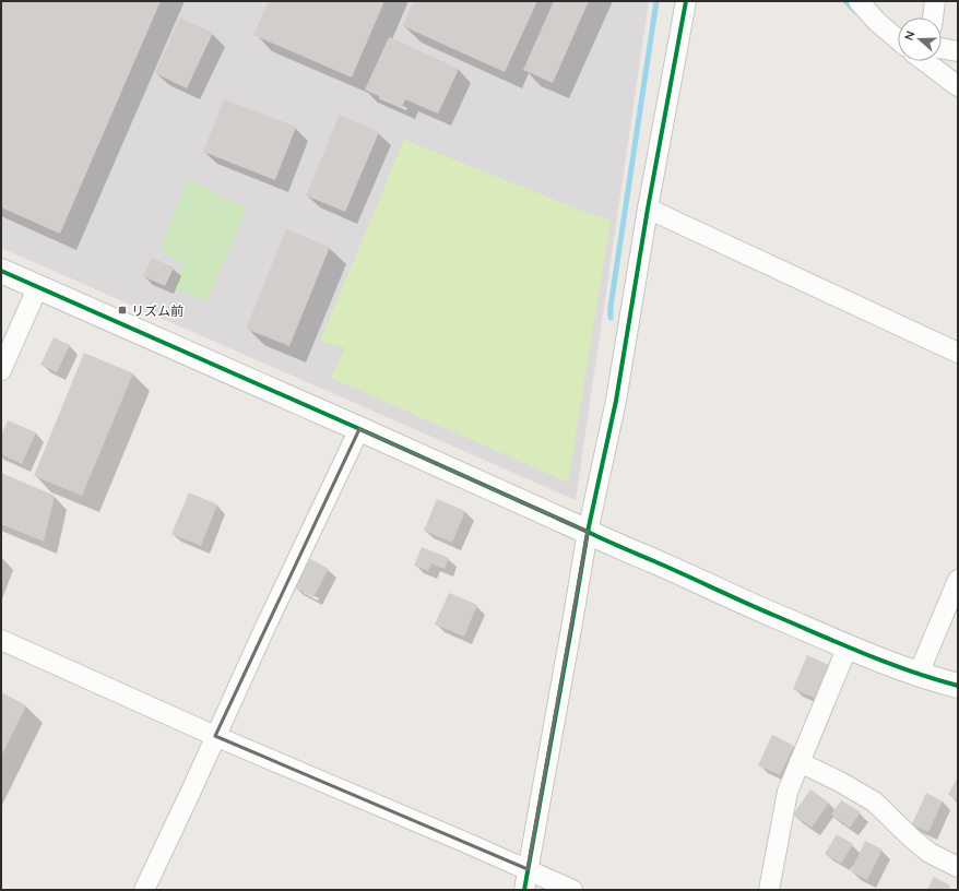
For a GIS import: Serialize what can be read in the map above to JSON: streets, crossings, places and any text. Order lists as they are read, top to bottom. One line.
{"places":{"transit":["リズム前"]},"north":"left"}
